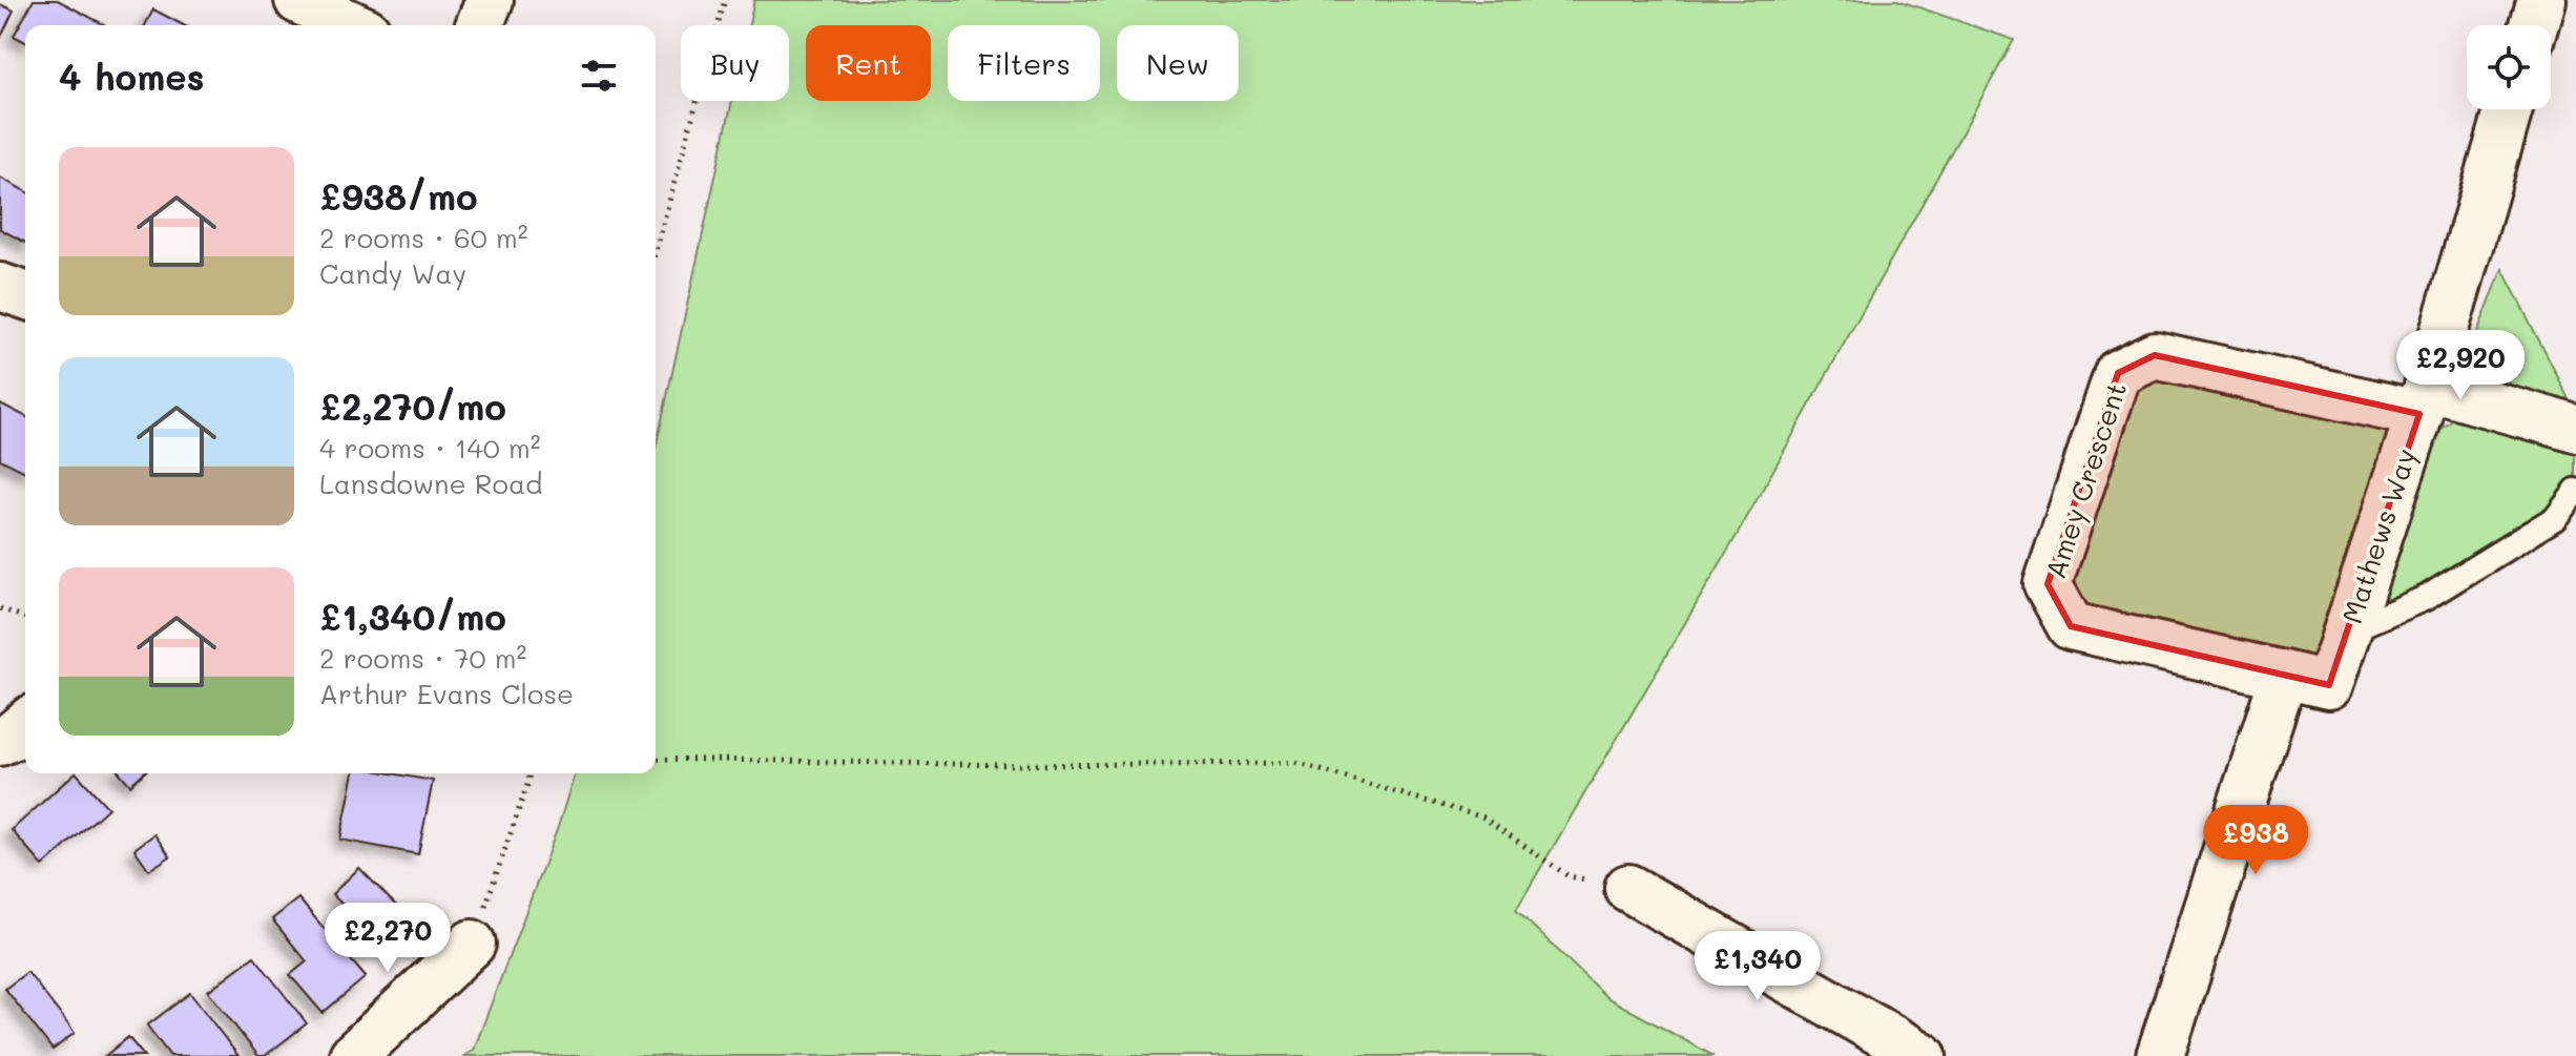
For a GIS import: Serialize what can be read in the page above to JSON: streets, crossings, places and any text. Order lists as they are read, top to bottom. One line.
{"streets":{"street":["Amey Crescent","Mathews Way"]},"crossings":[["Amey Crescent","Mathews Way"]],"page":{"chip":["Buy","Rent","Filters","New"],"heading":"4 homes","list":[{"name":"£938/mo","note":"2 rooms · 60 m² · Candy Way"},{"name":"£2,270/mo","note":"4 rooms · 140 m² · Lansdowne Road"},{"name":"£1,340/mo","note":"2 rooms · 70 m² · Arthur Evans Close"}],"price":["£2,920","£938","£2,270","£1,340"]}}
